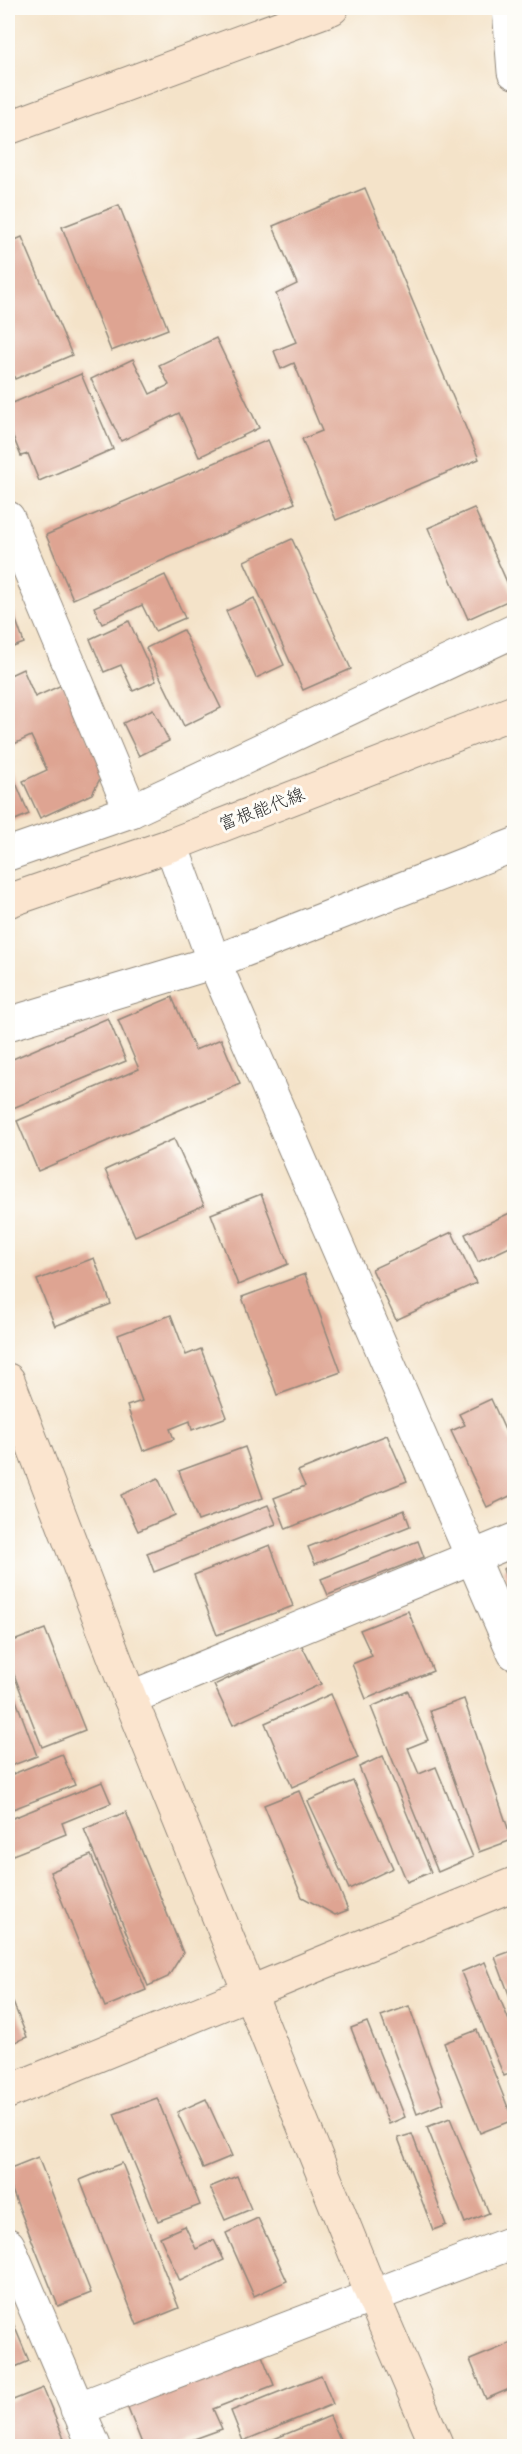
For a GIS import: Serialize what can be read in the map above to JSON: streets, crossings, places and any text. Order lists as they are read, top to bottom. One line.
{"streets":{"street":["富根能代線"]}}
